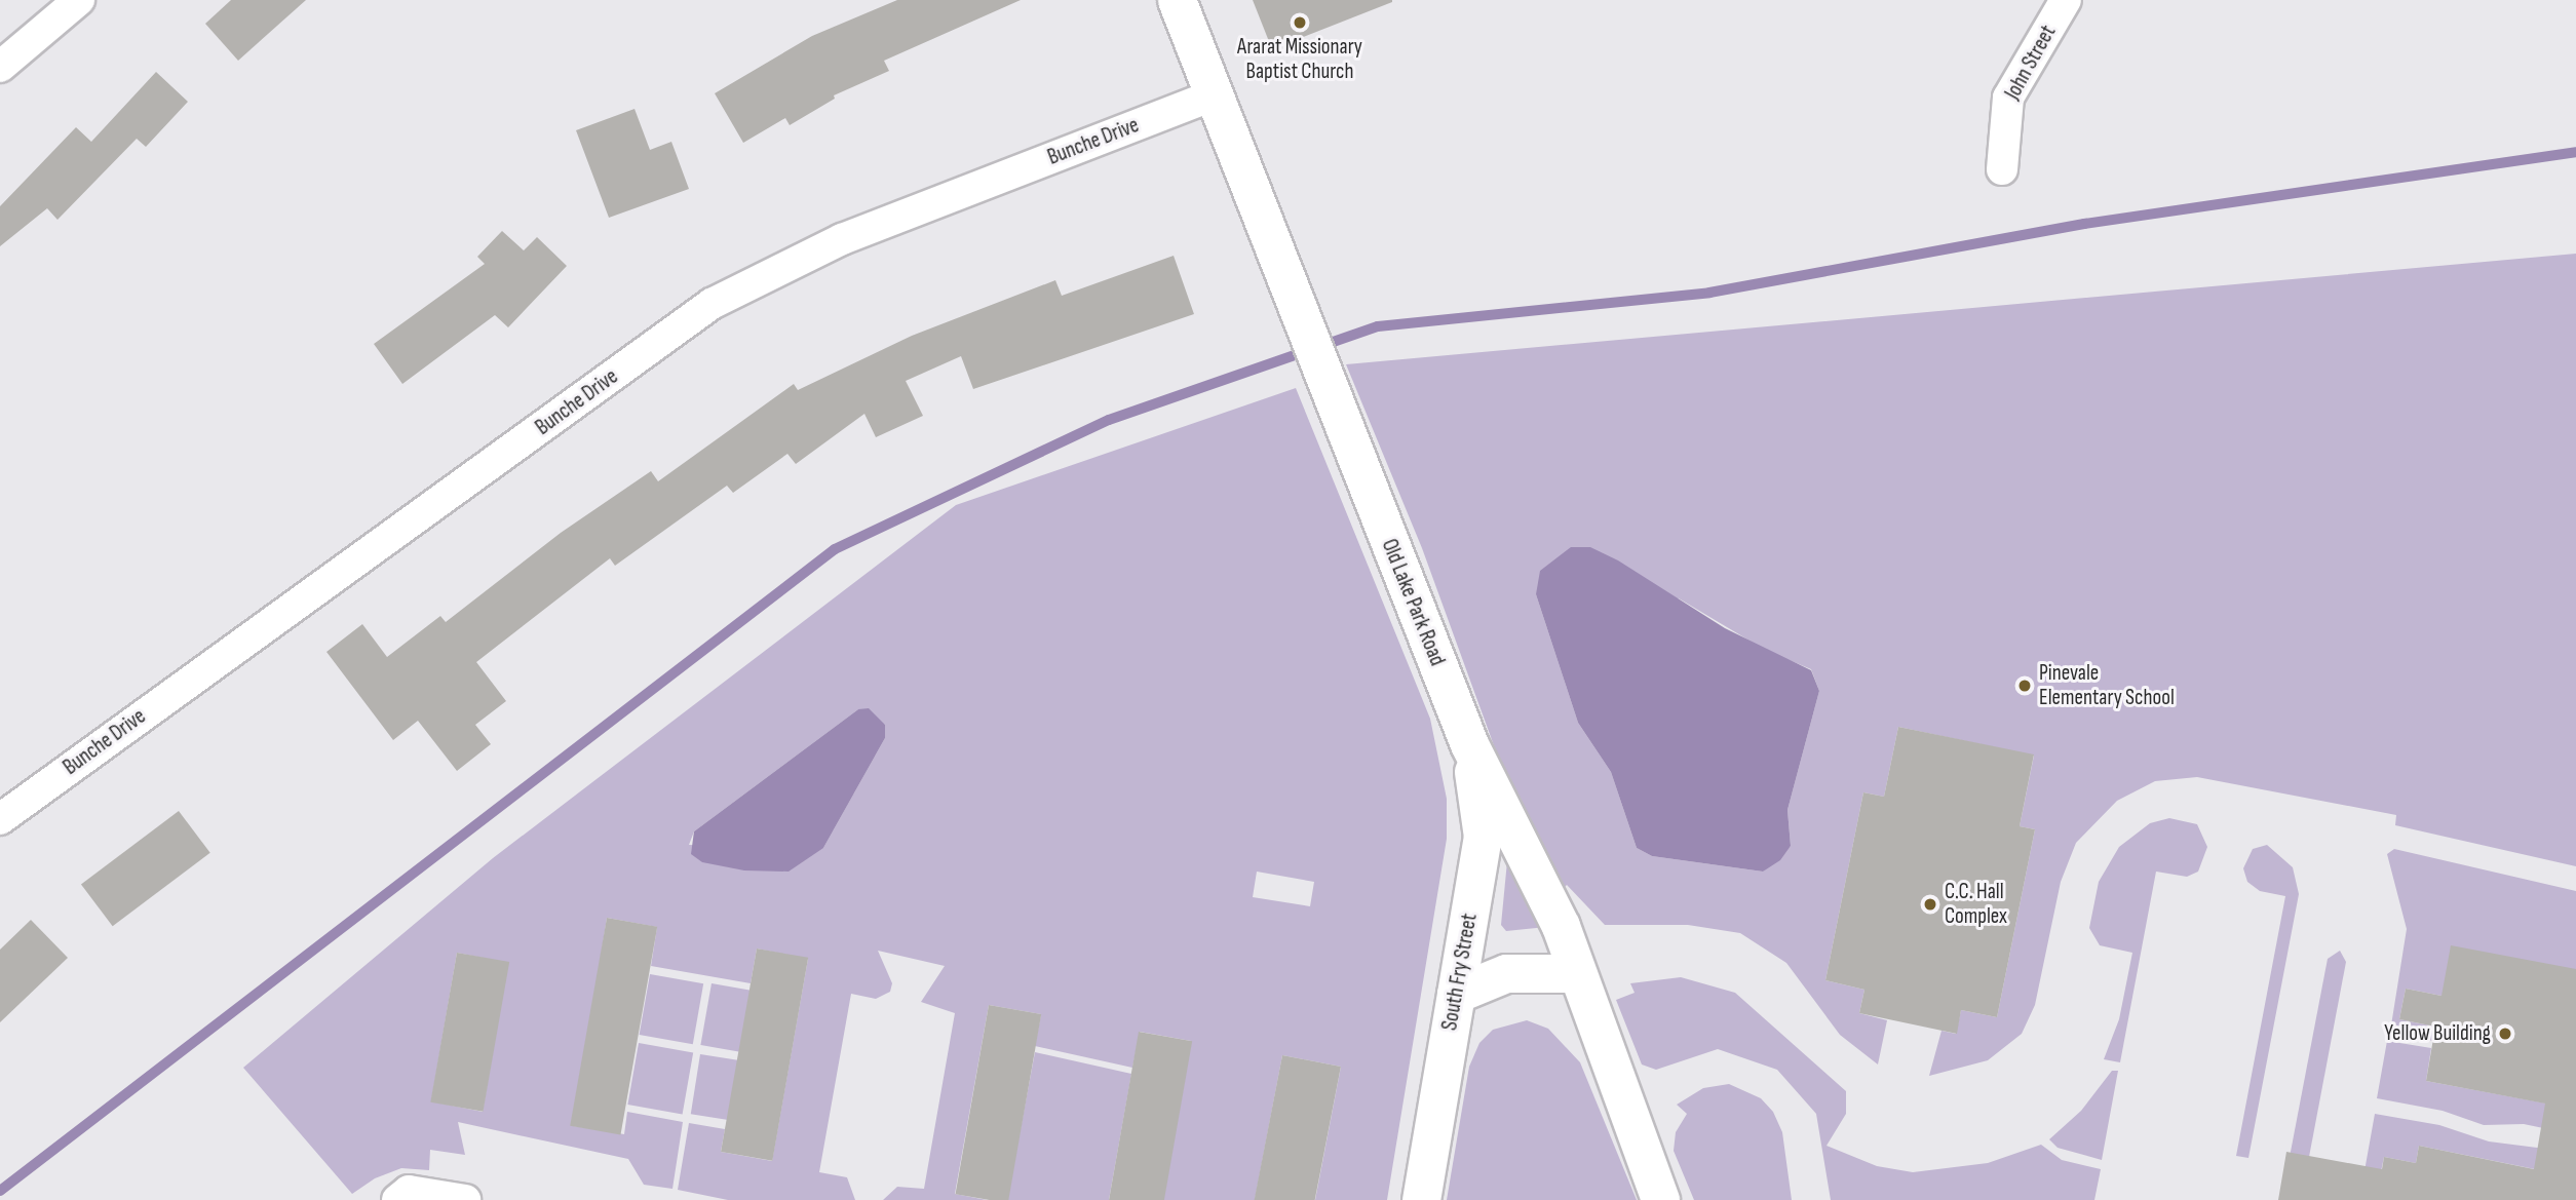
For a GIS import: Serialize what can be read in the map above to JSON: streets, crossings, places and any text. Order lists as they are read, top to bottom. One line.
{"streets":{"street":["John Street","Bunche Drive","Old Lake Park Road","South Fry Street"]},"crossings":[["Bunche Drive","Old Lake Park Road"],["Old Lake Park Road","South Fry Street"]],"places":["Ararat Missionary Baptist Church","Pinevale Elementary School","C.C. Hall Complex","Yellow Building"]}
